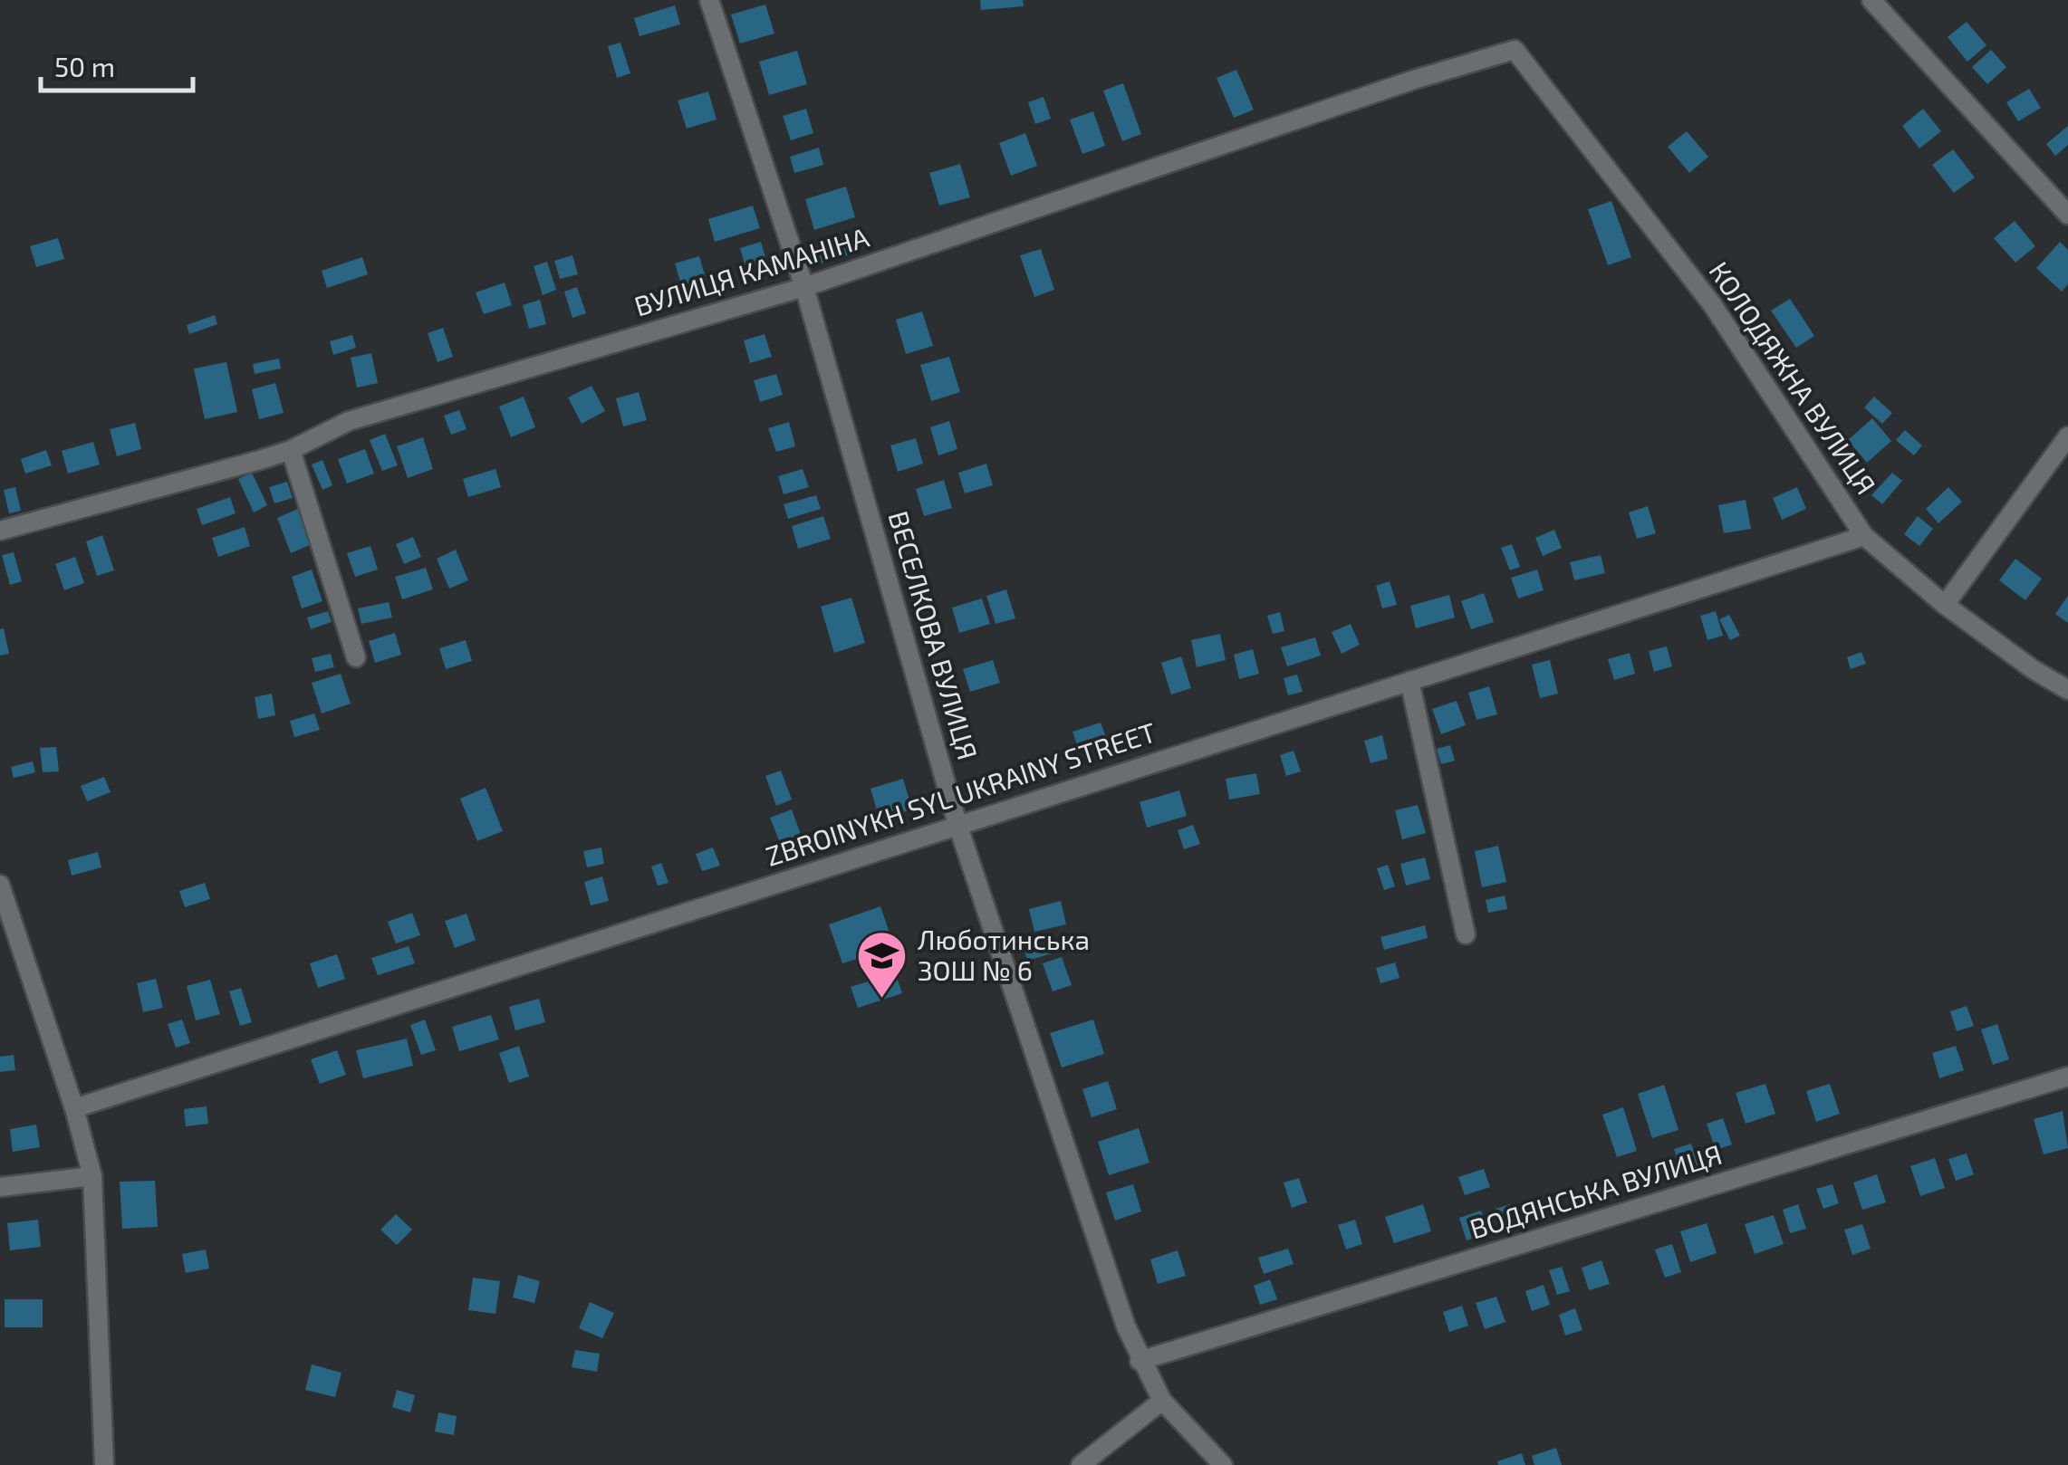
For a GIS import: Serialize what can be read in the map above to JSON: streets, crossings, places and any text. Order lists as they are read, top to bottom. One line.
{"streets":{"street":["ВУЛИЦЯ КАМАНІНА","КОЛОДЯЖНА ВУЛИЦЯ","ВЕСЕЛКОВА ВУЛИЦЯ","ZBROINYKH SYL UKRAINY STREET","ВОДЯНСЬКА ВУЛИЦЯ"]},"crossings":[["ВУЛИЦЯ КАМАНІНА","КОЛОДЯЖНА ВУЛИЦЯ"],["ВУЛИЦЯ КАМАНІНА","ВЕСЕЛКОВА ВУЛИЦЯ"],["КОЛОДЯЖНА ВУЛИЦЯ","ZBROINYKH SYL UKRAINY STREET"],["ВЕСЕЛКОВА ВУЛИЦЯ","ZBROINYKH SYL UKRAINY STREET"],["ВЕСЕЛКОВА ВУЛИЦЯ","ВОДЯНСЬКА ВУЛИЦЯ"]],"places":{"school or university":["Люботинська ЗОШ № 6"]},"scale_bar":"50 m"}
